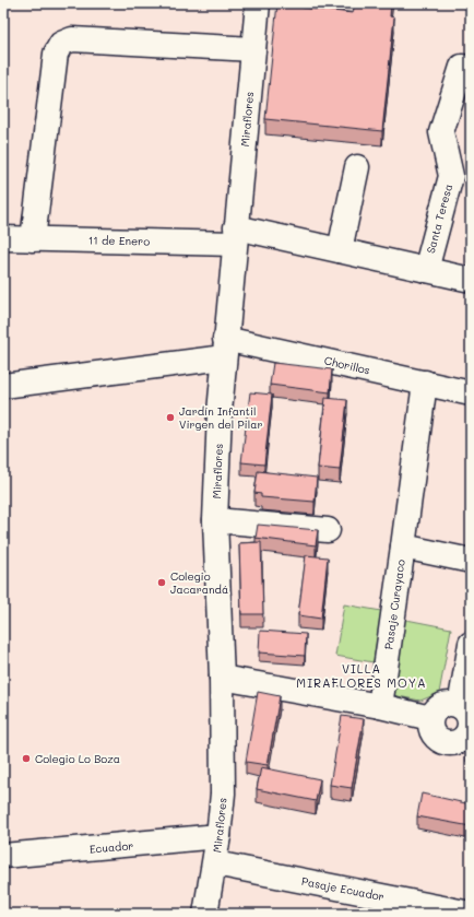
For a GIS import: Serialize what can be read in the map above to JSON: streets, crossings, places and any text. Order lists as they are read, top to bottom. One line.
{"streets":{"street":["Miraflores","Santa Teresa","11 de Enero","Chorillos","Pasaje Curayaco","Ecuador","Pasaje Ecuador"]},"crossings":[["Miraflores","11 de Enero"],["Miraflores","Chorillos"],["Miraflores","Ecuador"],["Miraflores","Pasaje Ecuador"],["Santa Teresa","11 de Enero"]],"districts":["VILLA MIRAFLORES MOYA"],"places":["Jardín Infantil Virgen del Pilar","Colegio Jacarandá","Colegio Lo Boza"]}
